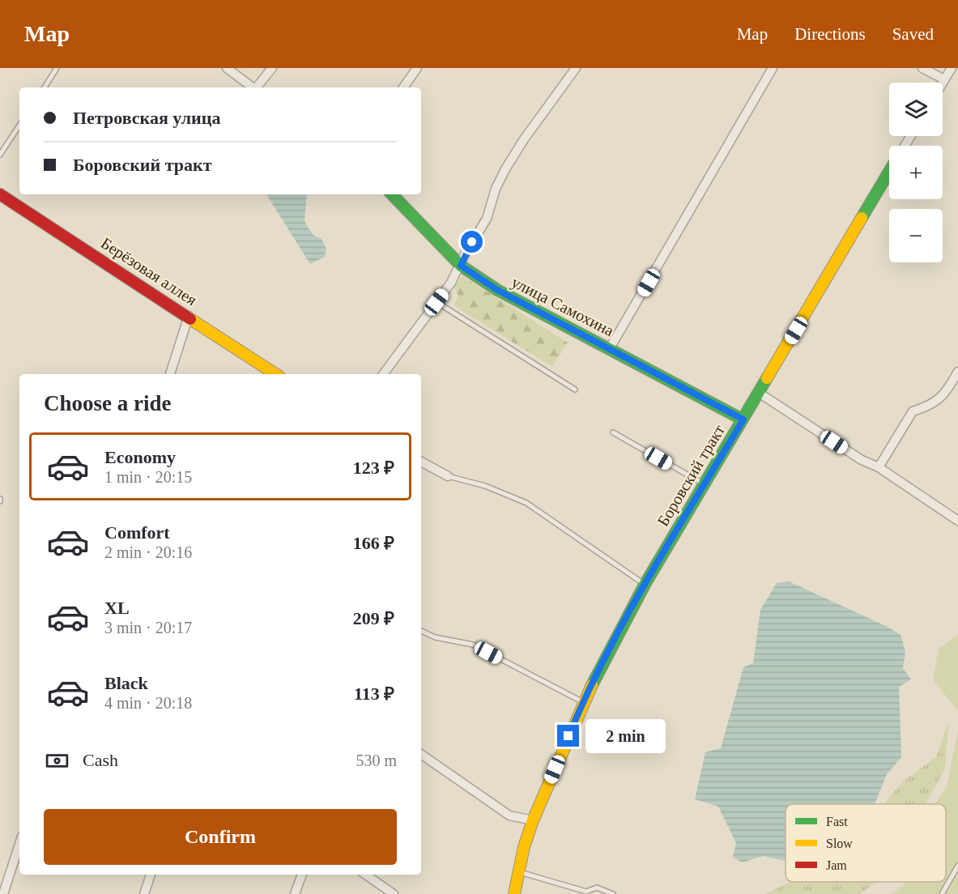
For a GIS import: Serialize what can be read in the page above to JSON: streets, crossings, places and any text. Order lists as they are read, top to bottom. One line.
{"streets":{"street":["Берёзовая аллея","улица Самохина","Боровский тракт"]},"crossings":[["улица Самохина","Боровский тракт"]],"legend":["Fast","Slow","Jam"],"page":{"header":"Map","nav":["Map","Directions","Saved"],"map_buttons":["+","−"],"banner":["Петровская улица","Боровский тракт"],"heading":"Choose a ride","list":[{"name":"Economy","note":"1 min · 20:15","value":"123 ₽"},{"name":"Comfort","note":"2 min · 20:16","value":"166 ₽"},{"name":"XL","note":"3 min · 20:17","value":"209 ₽"},{"name":"Black","note":"4 min · 20:18","value":"113 ₽"}],"bubble":"2 min","pay":["Cash","530 m"],"buttons":"Confirm"}}
